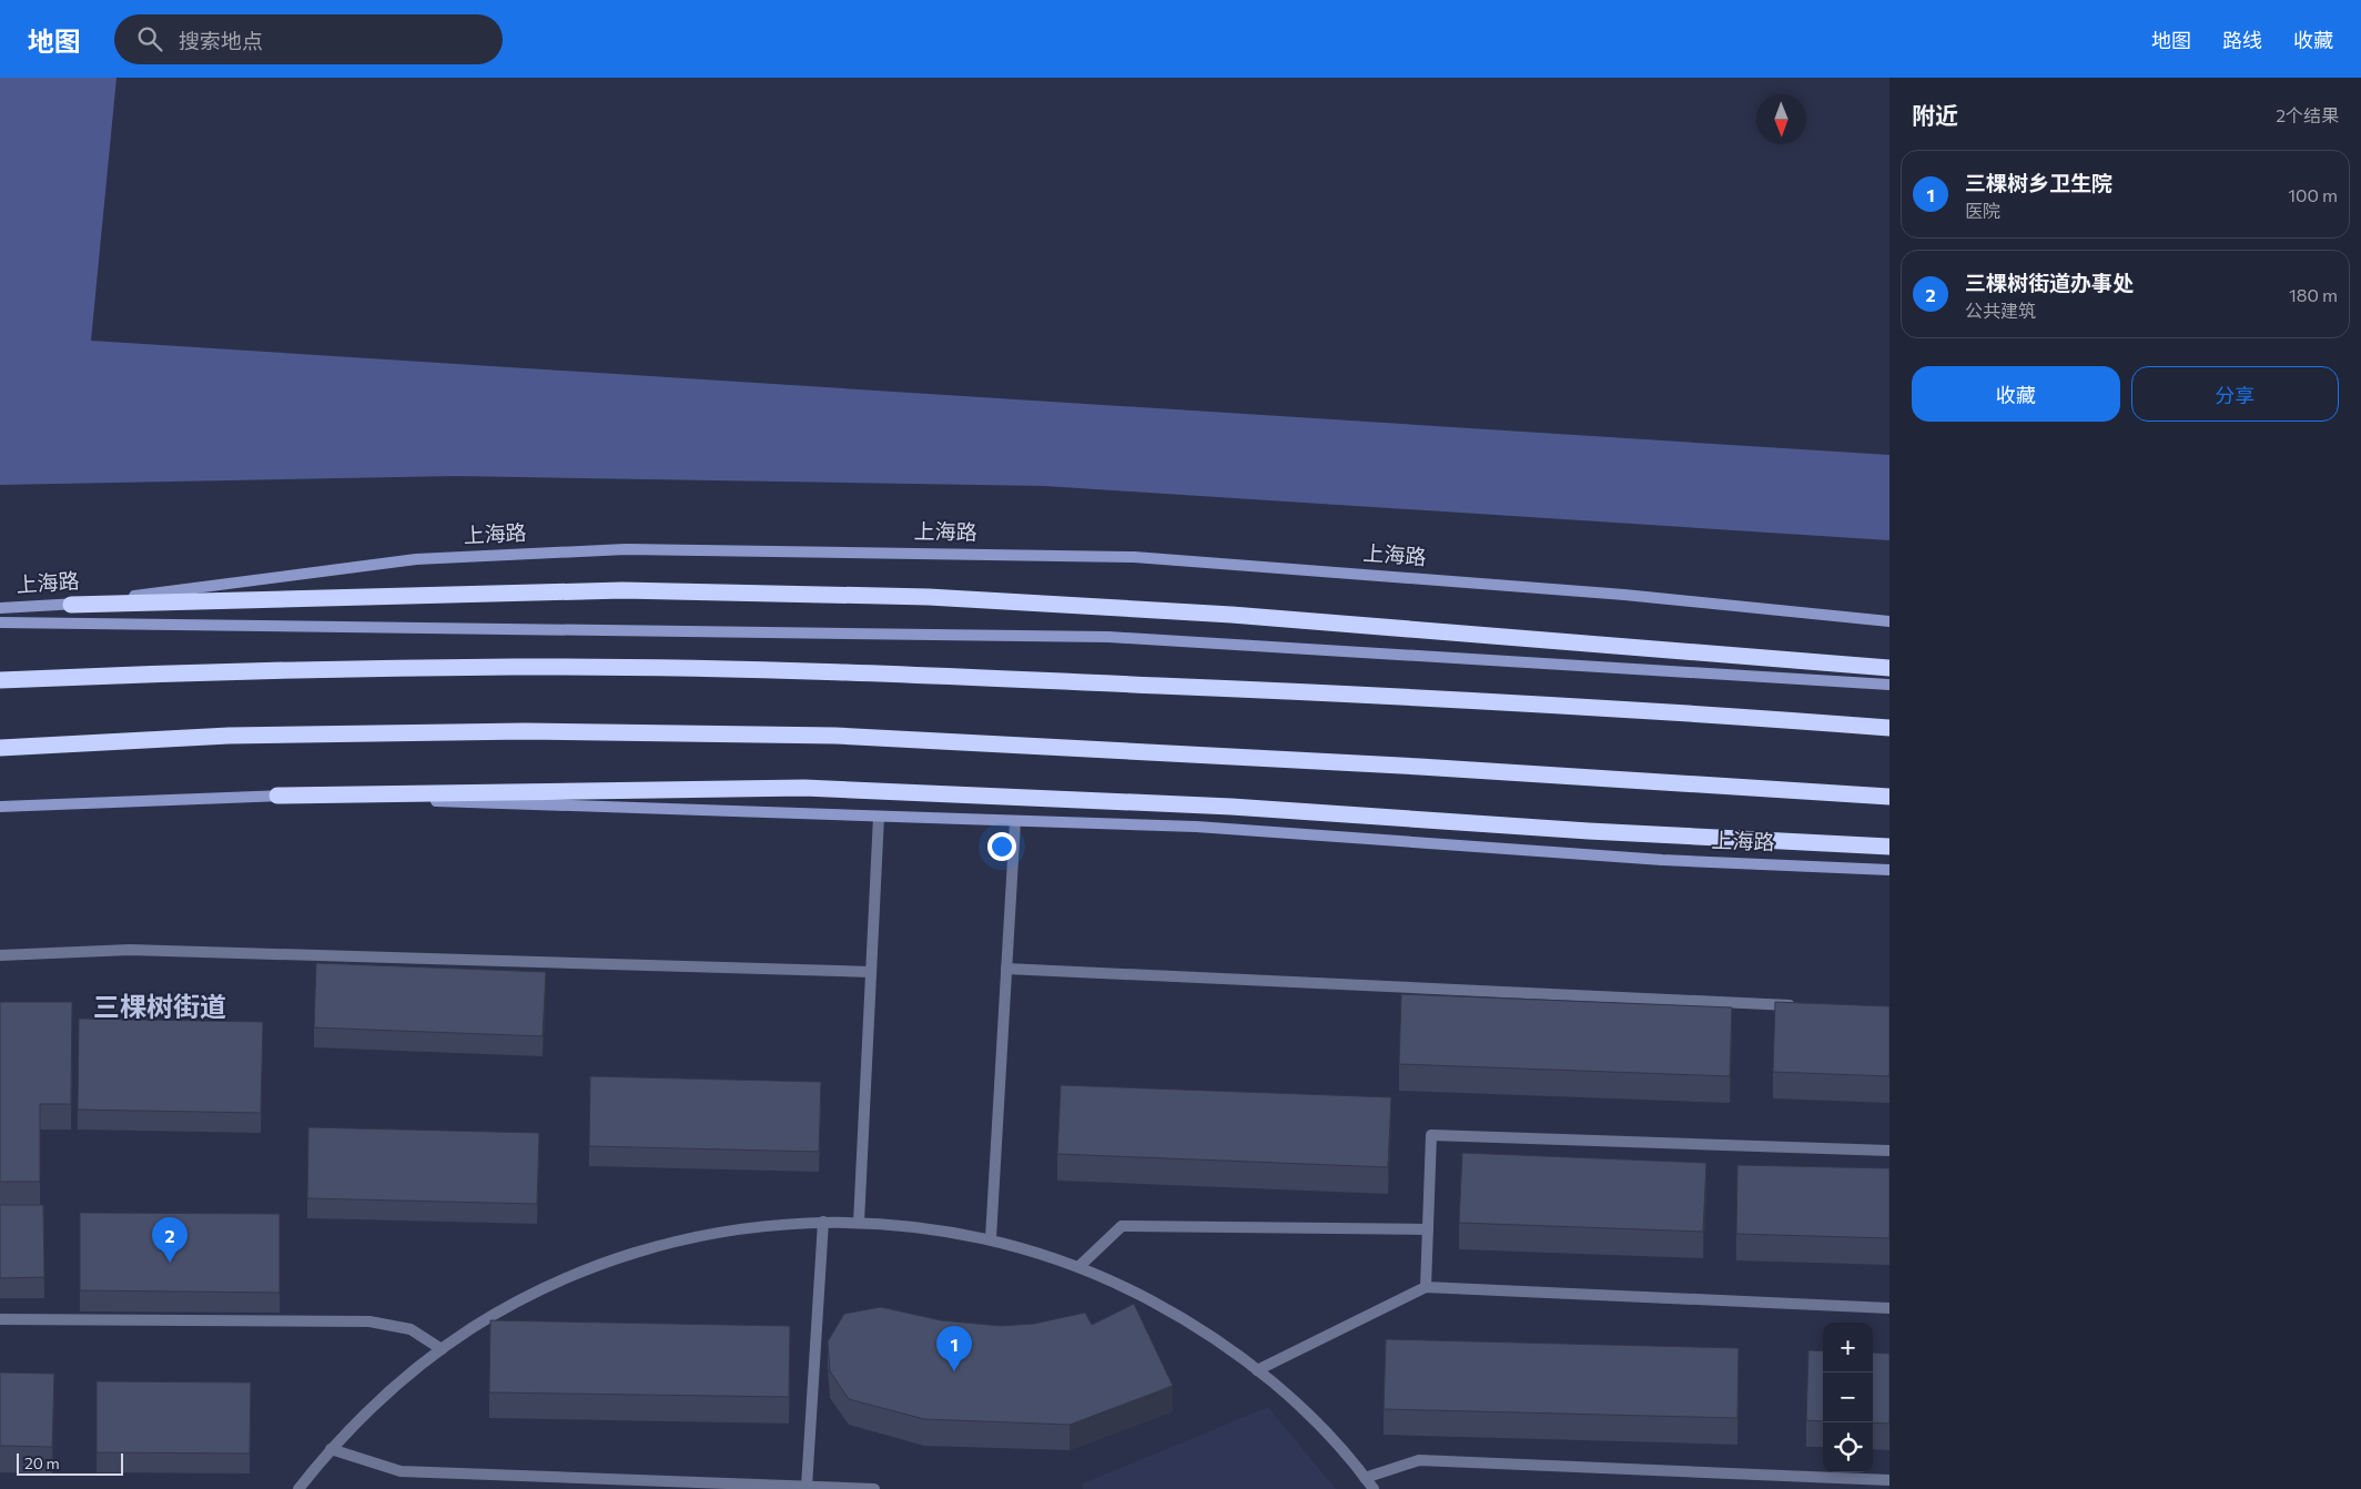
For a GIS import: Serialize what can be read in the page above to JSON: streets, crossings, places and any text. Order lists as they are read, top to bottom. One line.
{"streets":{"main road":["上海路"]},"districts":["三棵树街道"],"scale_bar":"20 m","north":"bottom","page":{"header":"地图","search":"搜索地点","nav":["地图","路线","收藏"],"heading":["附近","2个结果"],"list":[{"mark":"1","name":"三棵树乡卫生院","note":"医院","value":"100 m"},{"mark":"2","name":"三棵树街道办事处","note":"公共建筑","value":"180 m"}],"buttons":["收藏","分享"],"pins":["2","1"],"map_buttons":["+","−"],"scale":"20 m"}}
